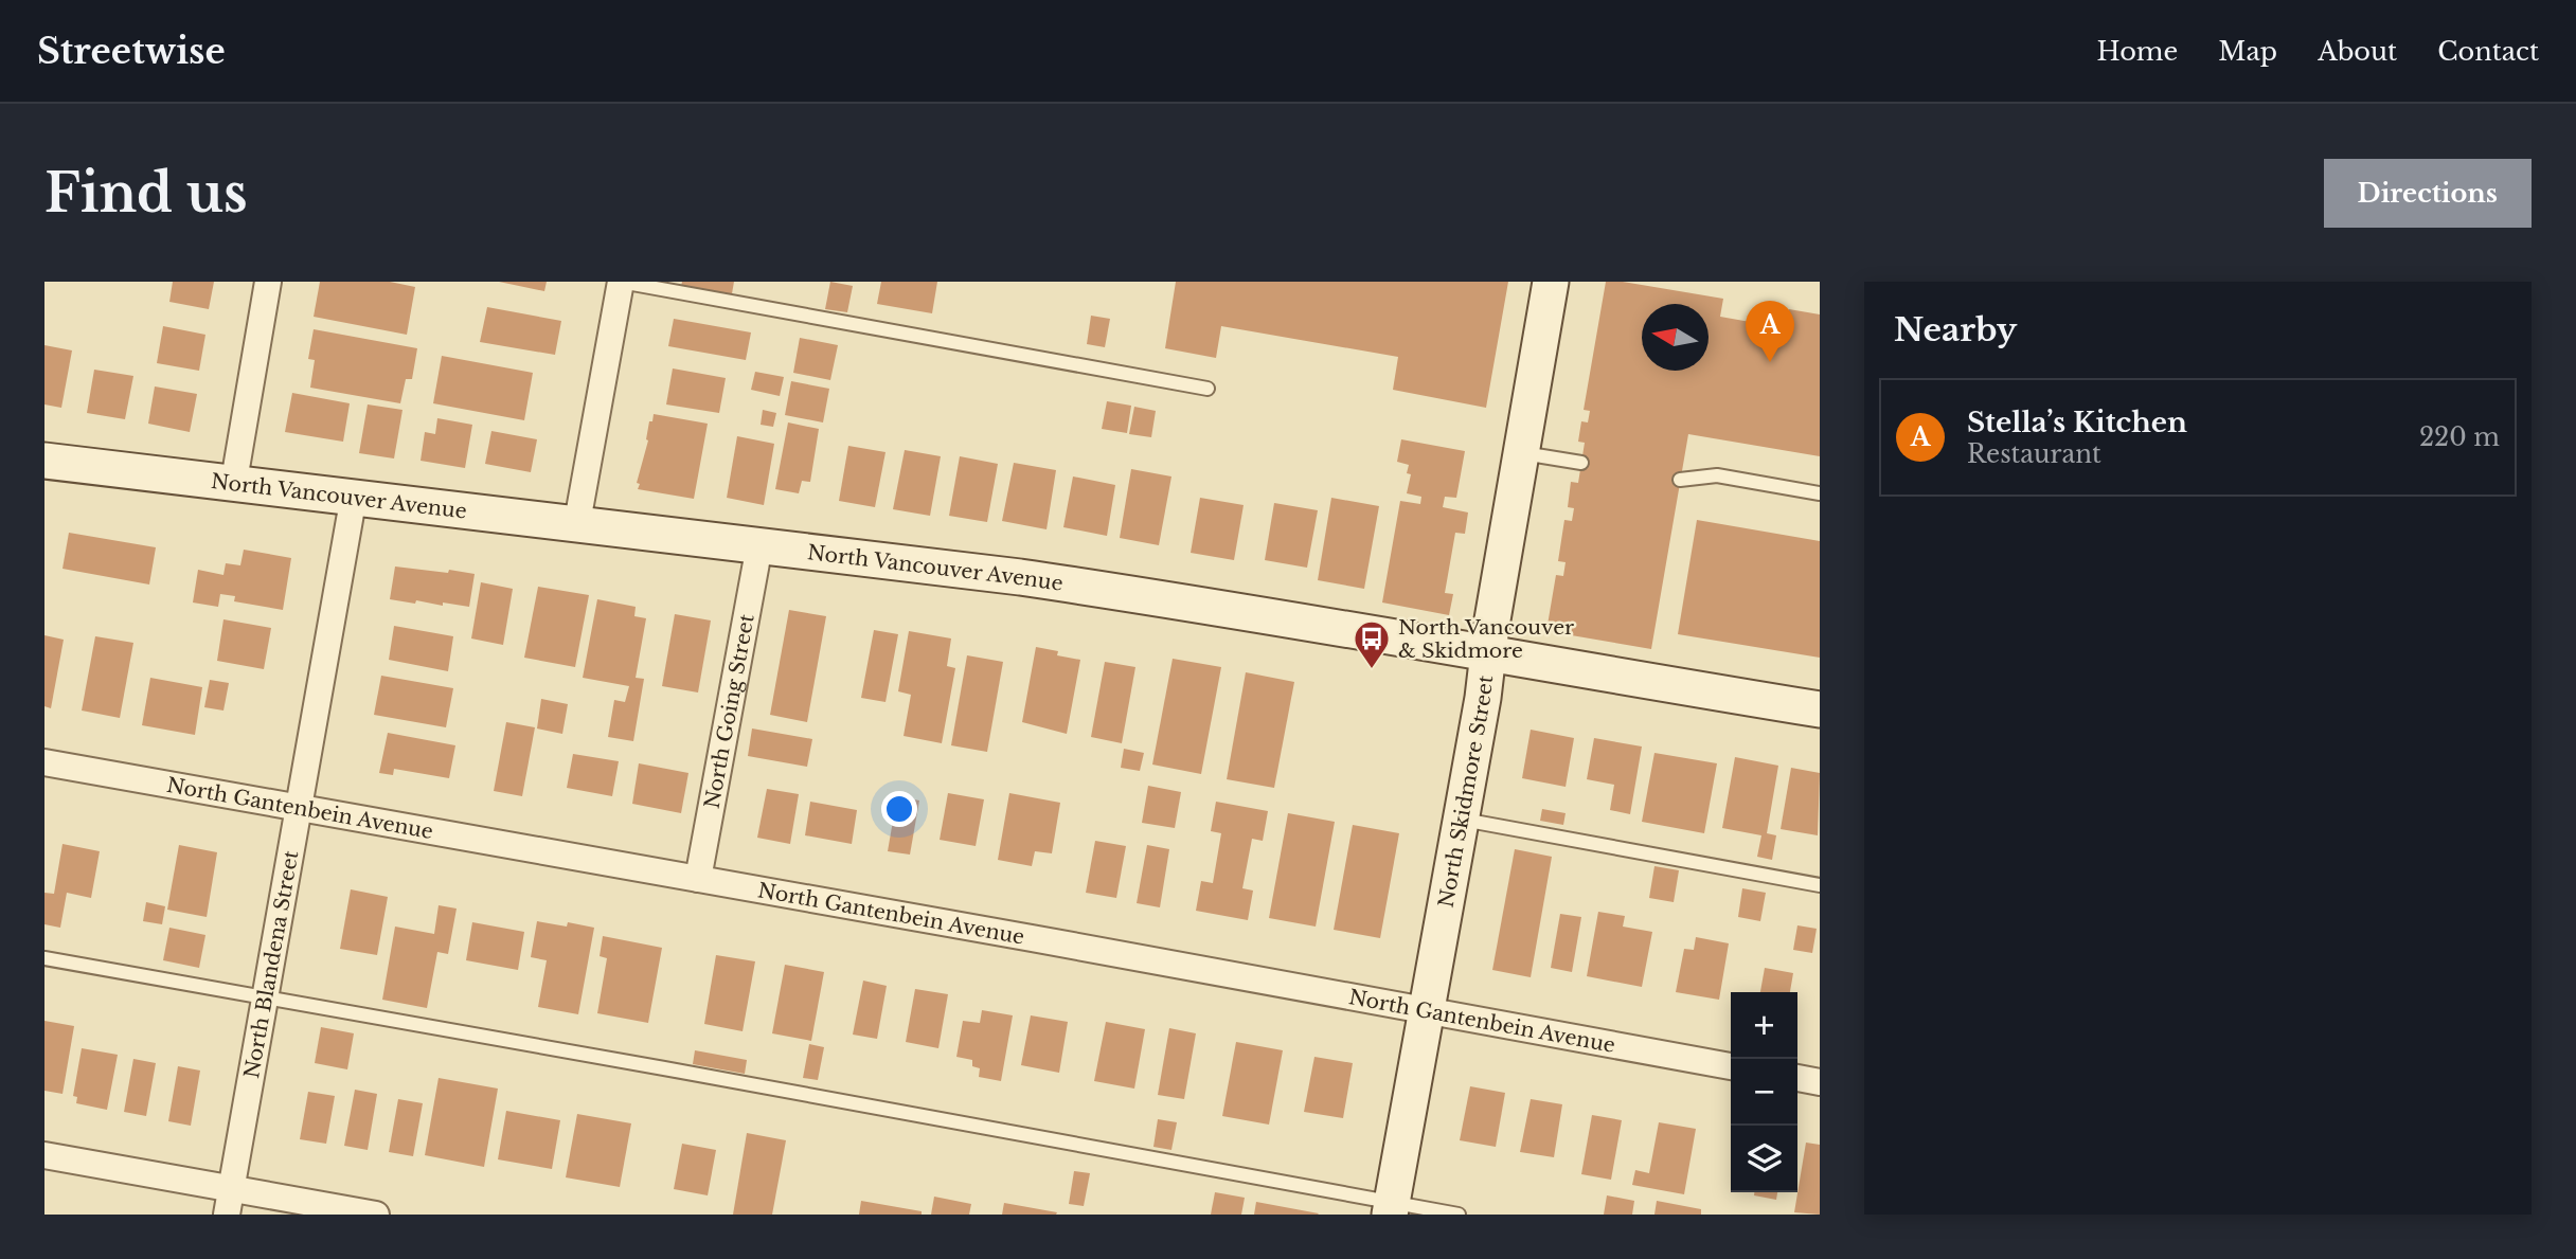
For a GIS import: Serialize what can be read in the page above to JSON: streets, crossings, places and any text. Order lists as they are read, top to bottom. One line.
{"streets":{"main road":["North Vancouver Avenue","North Skidmore Street"],"street":["North Going Street","North Gantenbein Avenue","North Blandena Street"]},"crossings":[["North Vancouver Avenue","North Going Street"],["North Vancouver Avenue","North Skidmore Street"],["North Vancouver Avenue","North Blandena Street"],["North Going Street","North Gantenbein Avenue"],["North Skidmore Street","North Gantenbein Avenue"],["North Gantenbein Avenue","North Blandena Street"]],"places":{"bus stop":["North Vancouver & Skidmore"]},"north":"left","page":{"header":"Streetwise","nav":["Home","Map","About","Contact"],"buttons":"Directions","title":"Find us","heading":"Nearby","pins":"A","list":[{"mark":"A","name":"Stella’s Kitchen","note":"Restaurant","value":"220 m"}],"map_buttons":["+","−"]}}
